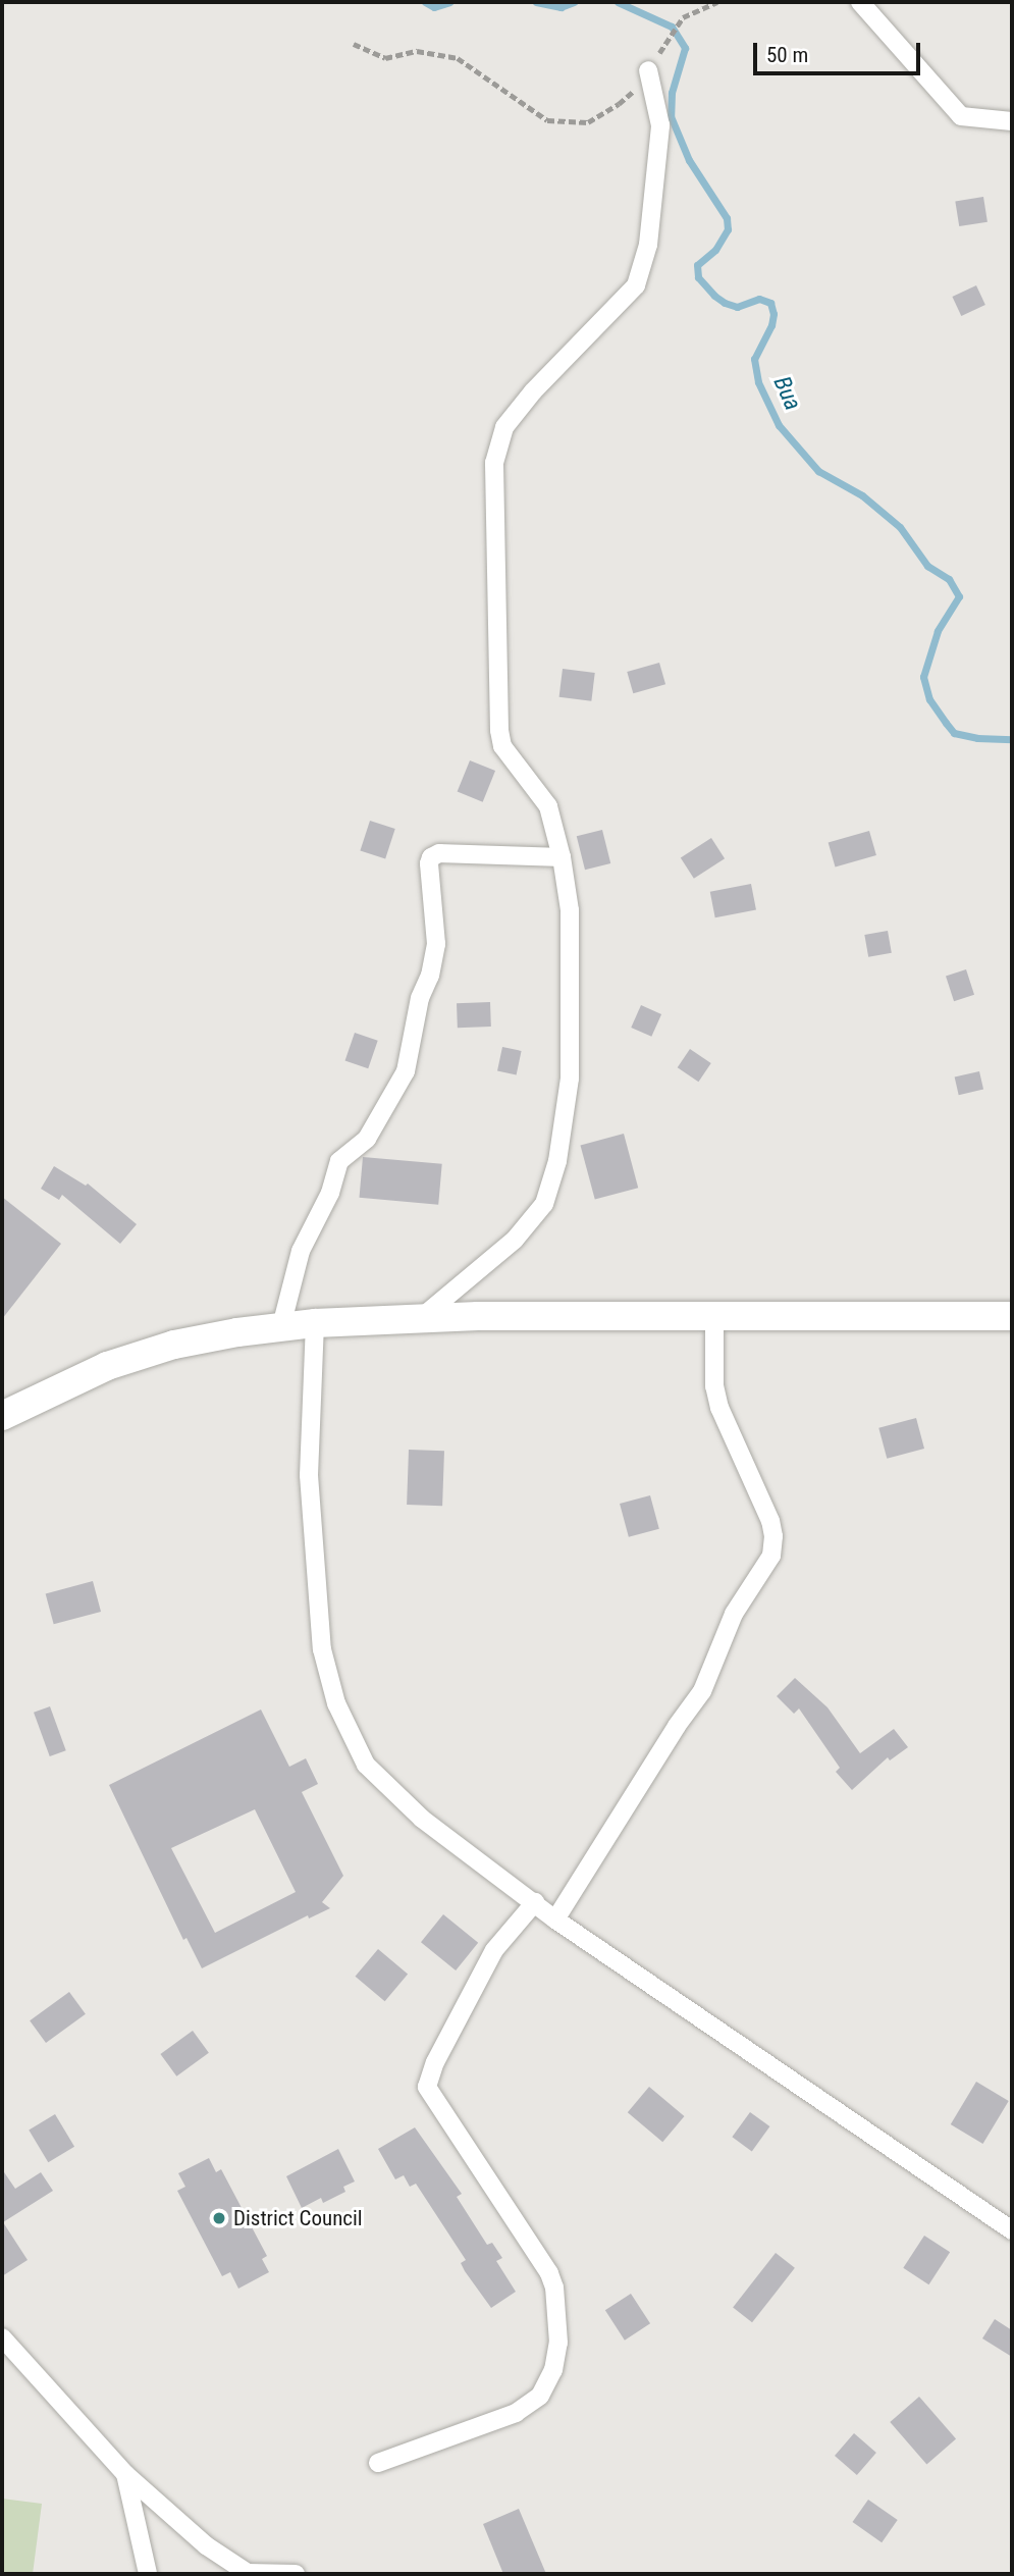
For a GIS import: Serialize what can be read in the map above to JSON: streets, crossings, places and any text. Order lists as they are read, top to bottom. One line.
{"water":["Bua"],"places":["District Council"],"scale_bar":"50 m"}
